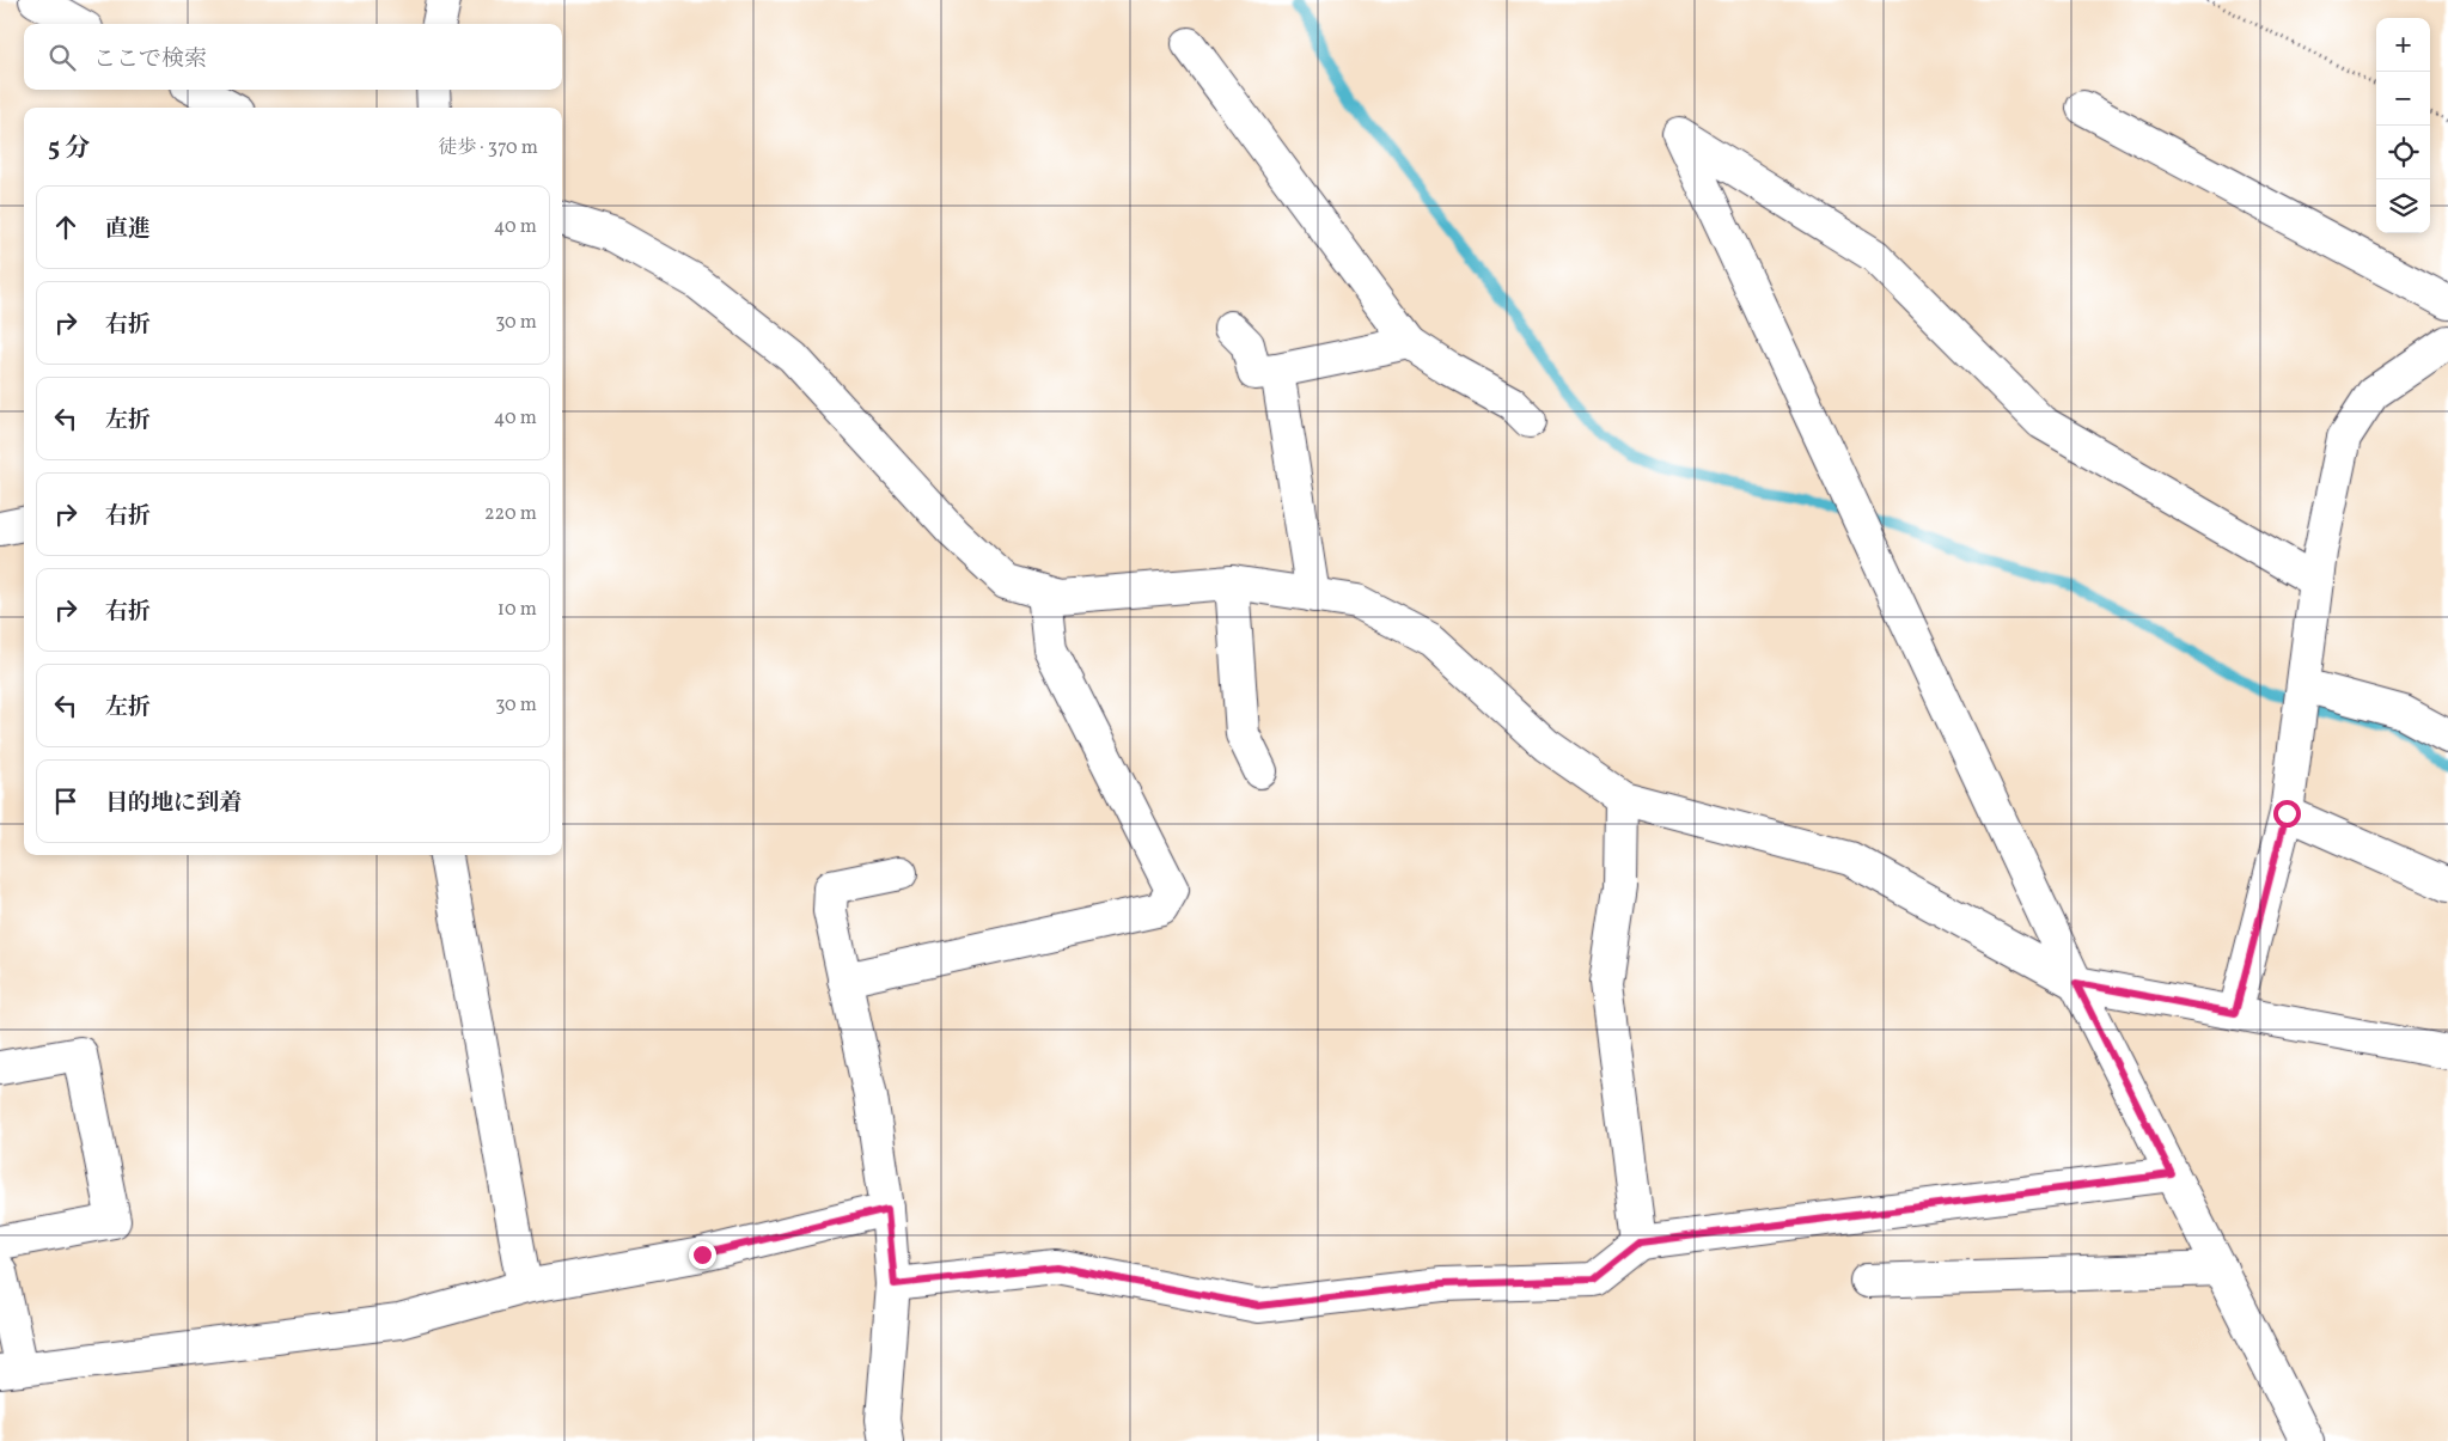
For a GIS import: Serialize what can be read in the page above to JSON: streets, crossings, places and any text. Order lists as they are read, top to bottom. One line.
{"page":{"map_buttons":["+","−"],"search":"ここで検索","heading":["5 分","徒歩 · 370 m"],"list":[["直進","40 m"],["右折","30 m"],["左折","40 m"],["右折","220 m"],["右折","10 m"],["左折","30 m"],"目的地に到着"]}}
